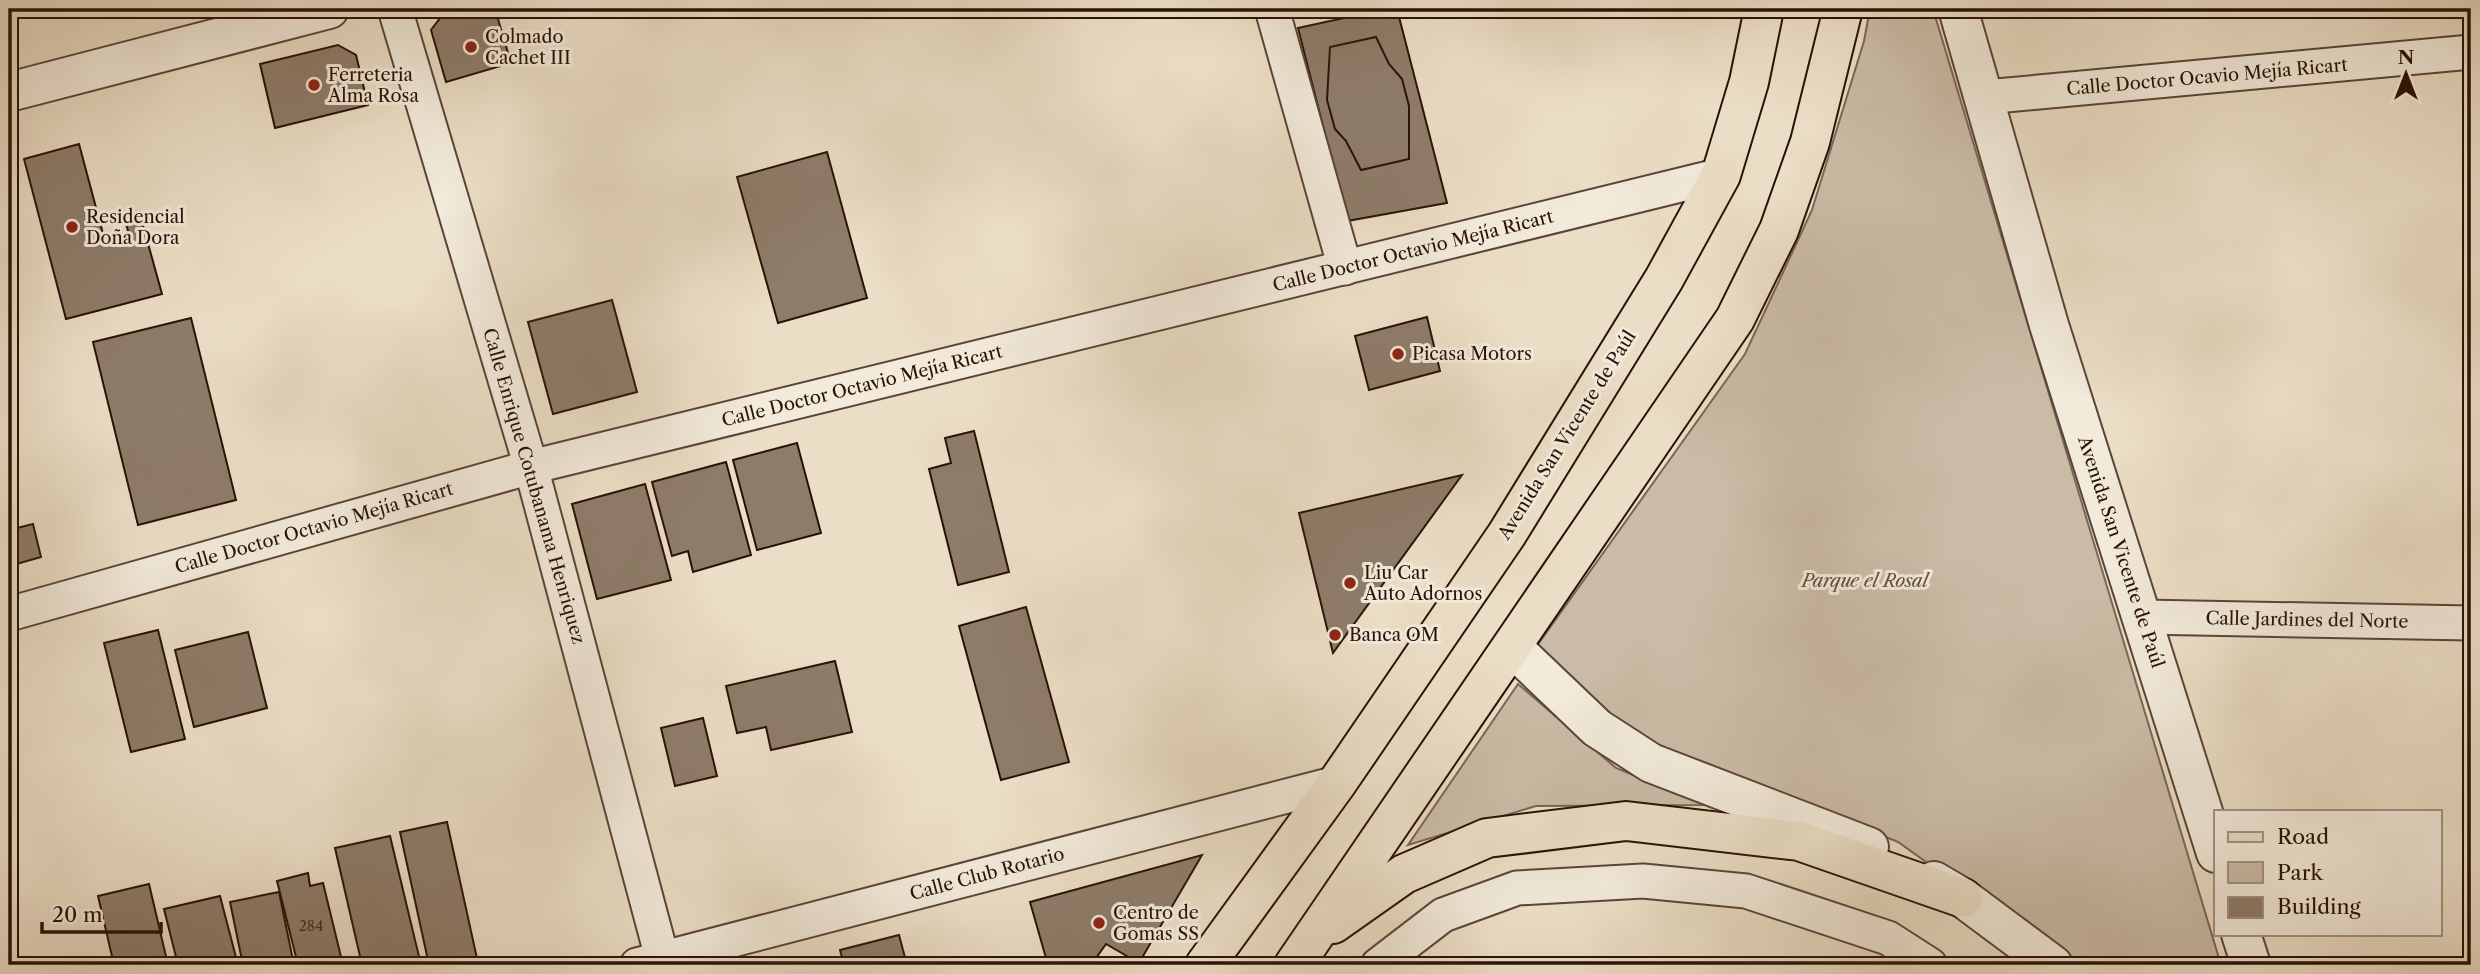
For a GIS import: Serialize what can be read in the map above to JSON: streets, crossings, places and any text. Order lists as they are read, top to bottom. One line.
{"streets":{"main road":["Avenida San Vicente de Paúl"],"street":["Calle Doctor Ocavio Mejía Ricart","Calle Doctor Octavio Mejía Ricart","Calle Enrique Cotubanama Henriquez","Calle Jardines del Norte","Calle Club Rotario"]},"crossings":[["Calle Doctor Ocavio Mejía Ricart","Avenida San Vicente de Paúl"],["Calle Doctor Octavio Mejía Ricart","Avenida San Vicente de Paúl"],["Calle Doctor Octavio Mejía Ricart","Calle Enrique Cotubanama Henriquez"],["Avenida San Vicente de Paúl","Calle Jardines del Norte"],["Avenida San Vicente de Paúl","Calle Club Rotario"],["Calle Enrique Cotubanama Henriquez","Calle Club Rotario"]],"parks":["Parque el Rosal"],"places":["Colmado Cachet III","Ferreteria Alma Rosa","Residencial Doña Dora","Picasa Motors","Liu Car Auto Adornos","Banca OM","Centro de Gomas SS"],"house_numbers":["284"],"legend":["Road","Park","Building"],"scale_bar":"20 m","north":"top"}
